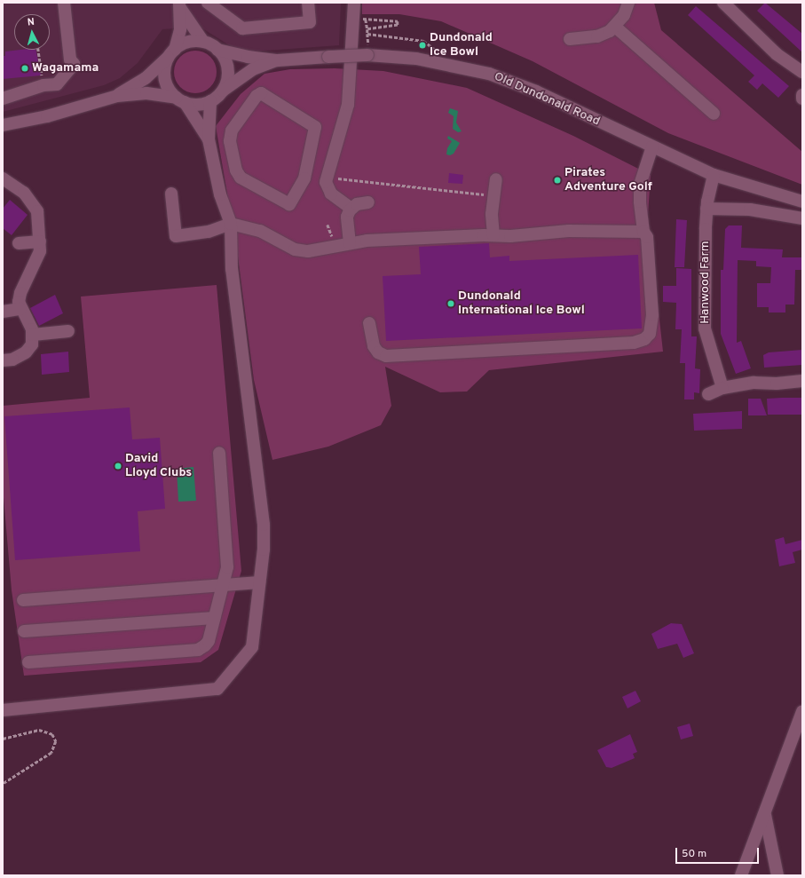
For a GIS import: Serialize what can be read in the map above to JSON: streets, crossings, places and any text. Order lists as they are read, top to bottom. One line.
{"streets":{"street":["Old Dundonald Road","Hanwood Farm"]},"crossings":[["Old Dundonald Road","Hanwood Farm"]],"places":["Dundonald Ice Bowl","Wagamama","Pirates Adventure Golf","Dundonald International Ice Bowl","David Lloyd Clubs"],"scale_bar":"50 m","north":"top"}
